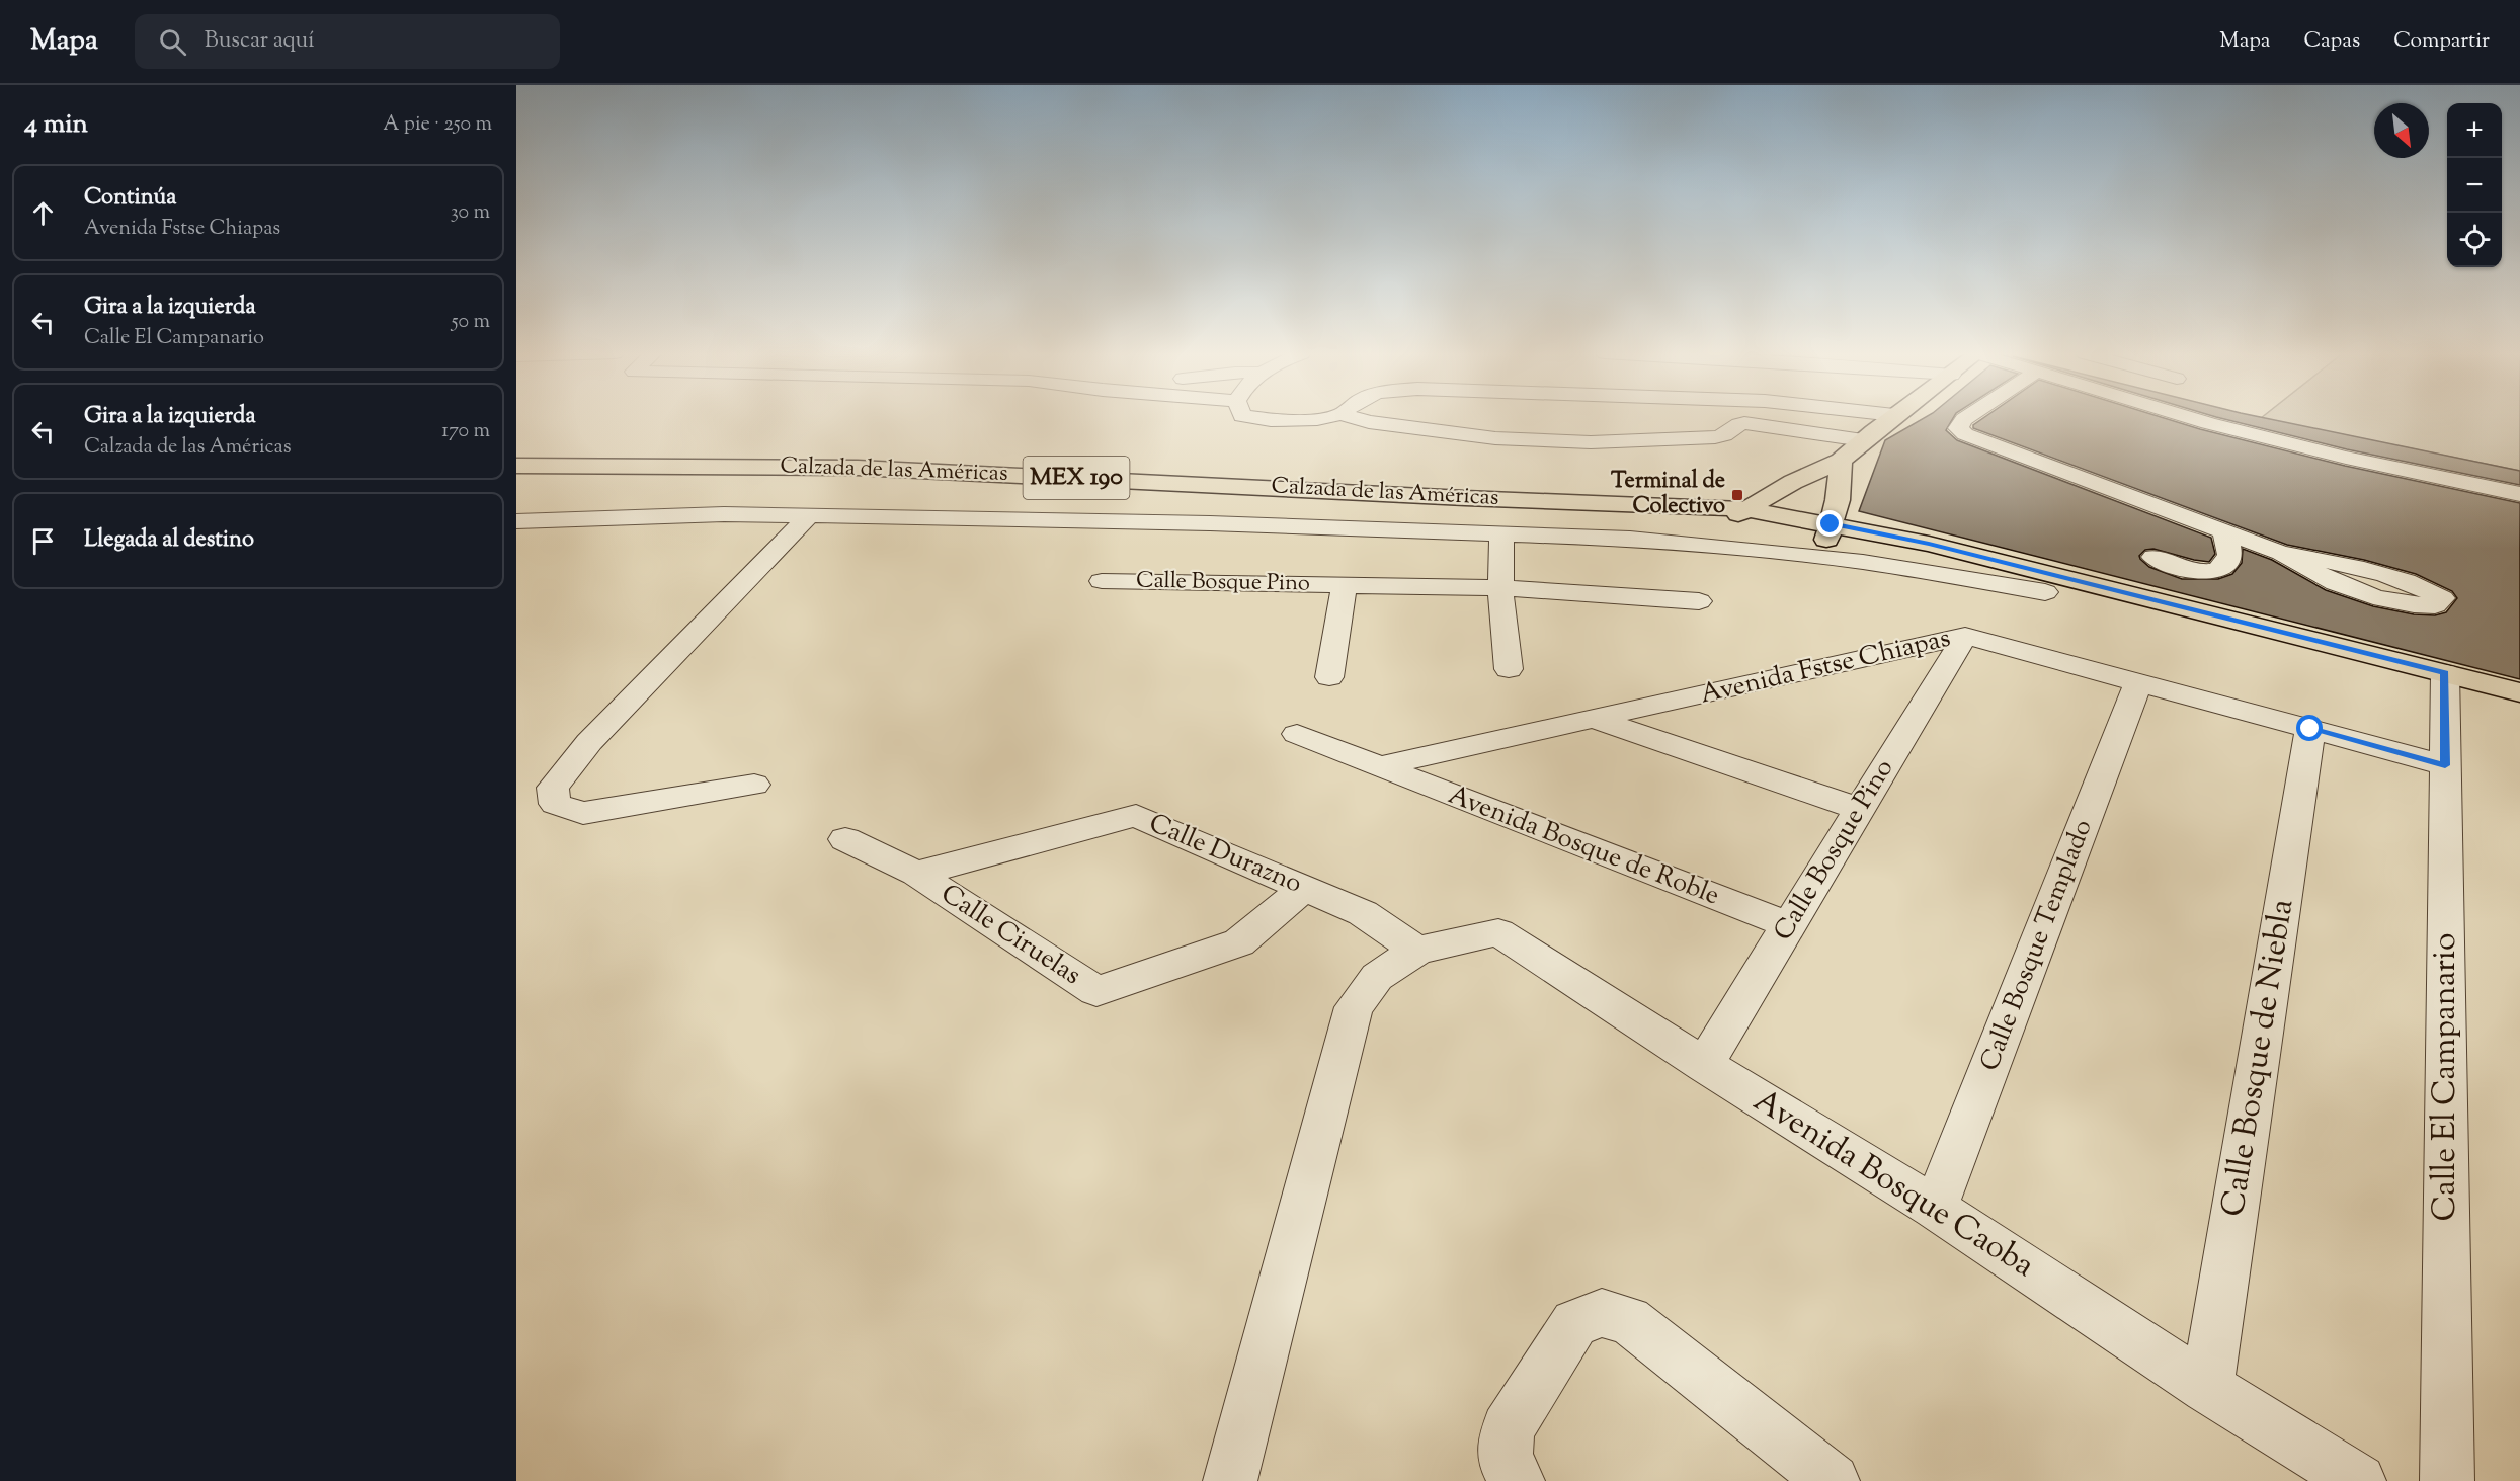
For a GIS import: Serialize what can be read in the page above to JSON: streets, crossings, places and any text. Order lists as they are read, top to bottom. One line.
{"streets":{"main road":["Calzada de las Américas","MEX 190"],"street":["Calle Bosque Pino","Avenida Fstse Chiapas","Avenida Bosque de Roble","Calle Durazno","Calle Ciruelas","Calle Bosque Templado","Calle Bosque de Niebla","Calle El Campanario","Avenida Bosque Caoba"]},"crossings":[["Calzada de las Américas","Calle El Campanario"],["Calle Bosque Pino","Avenida Fstse Chiapas"],["Calle Bosque Pino","Avenida Bosque de Roble"],["Calle Bosque Pino","Avenida Bosque Caoba"],["Avenida Fstse Chiapas","Avenida Bosque de Roble"],["Avenida Fstse Chiapas","Calle Bosque Templado"],["Avenida Fstse Chiapas","Calle Bosque de Niebla"],["Avenida Fstse Chiapas","Calle El Campanario"],["Calle Durazno","Calle Ciruelas"],["Calle Durazno","Avenida Bosque Caoba"],["Calle Bosque Templado","Avenida Bosque Caoba"],["Calle Bosque de Niebla","Avenida Bosque Caoba"]],"places":{"transit":["Terminal de Colectivo"]},"north":"bottom right","page":{"header":"Mapa","search":"Buscar aquí","nav":["Mapa","Capas","Compartir"],"heading":["4 min","A pie · 250 m"],"map_buttons":["+","−"],"list":[["Continúa","Avenida Fstse Chiapas","30 m"],["Gira a la izquierda","Calle El Campanario","50 m"],["Gira a la izquierda","Calzada de las Américas","170 m"],"Llegada al destino"]}}
